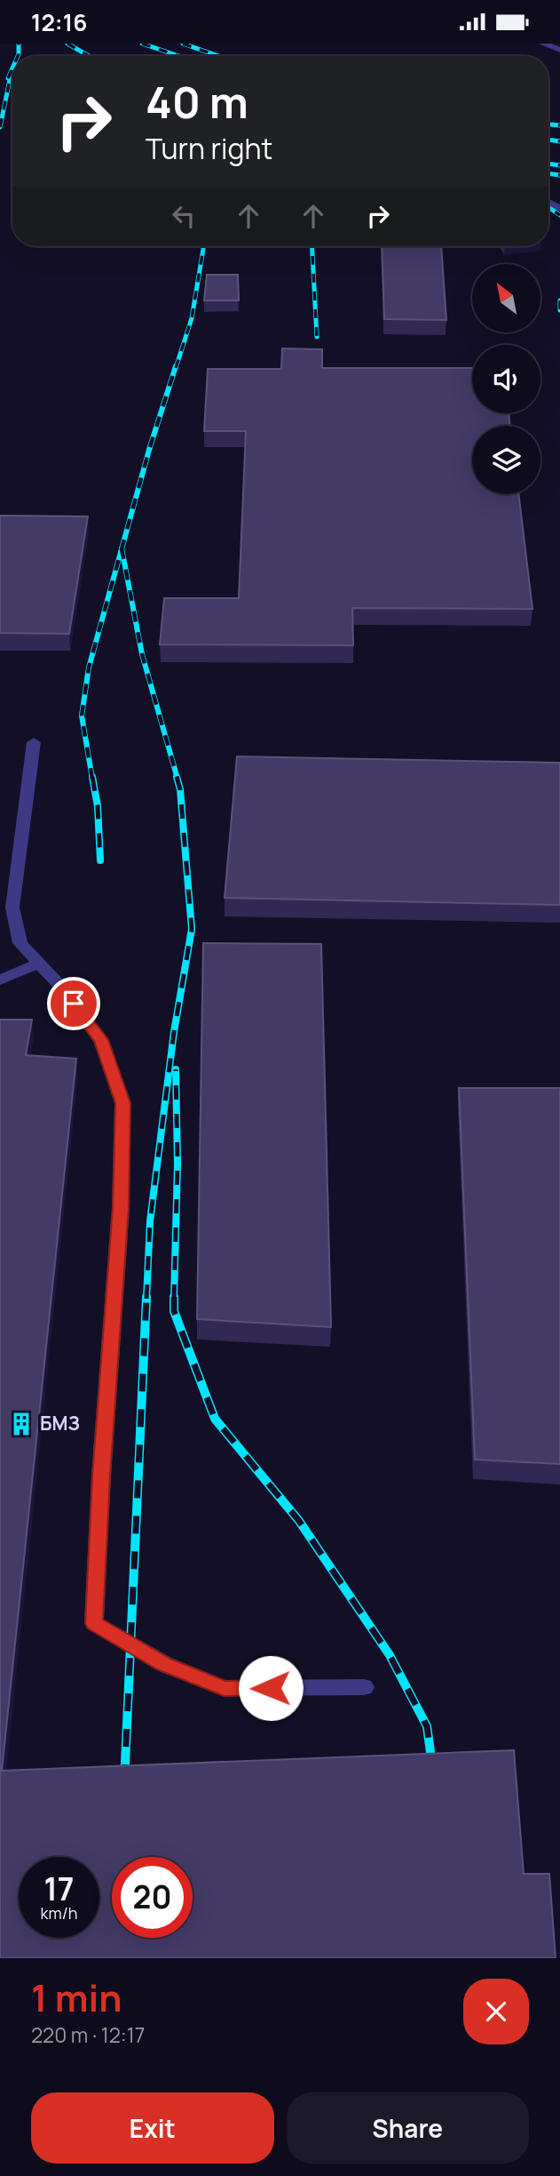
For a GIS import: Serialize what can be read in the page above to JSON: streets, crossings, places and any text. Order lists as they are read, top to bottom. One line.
{"places":{"building":["БМЗ"]},"north":"top left","page":{"status":"12:16","turn":["40 m","Turn right"],"speed":"17 km/h","limit":"20","heading":["1 min","220 m · 12:17"],"buttons":["Exit","Share"]}}
